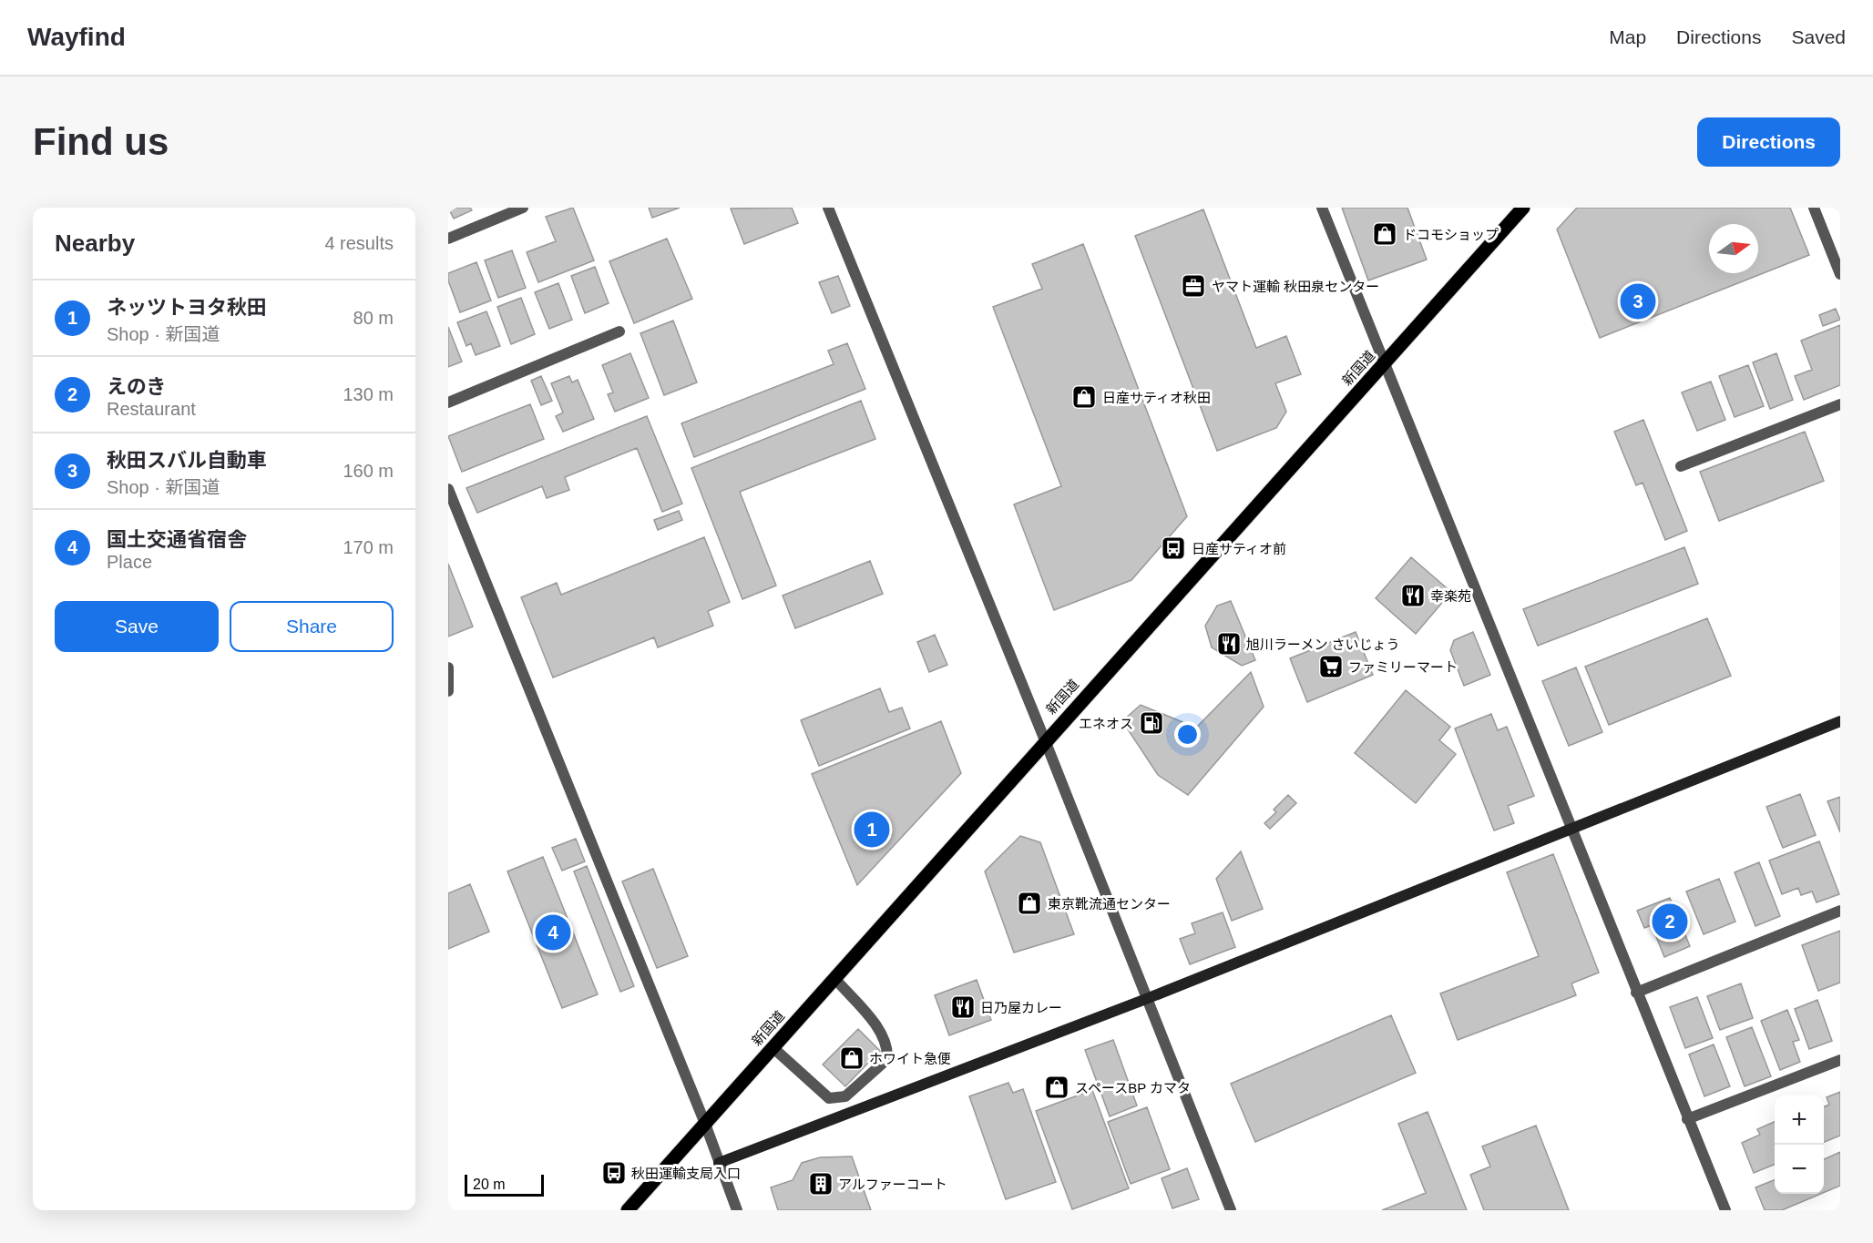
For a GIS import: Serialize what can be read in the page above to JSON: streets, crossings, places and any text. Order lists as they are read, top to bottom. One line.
{"streets":{"main road":["新国道"]},"places":{"shop":["ドコモショップ","日産サティオ秋田","東京靴流通センター","ホワイト急便","スペースBP カマタ"],"office":["ヤマト運輸 秋田泉センター"],"bus stop":["日産サティオ前","秋田運輸支局入口"],"restaurant":["幸楽苑","旭川ラーメン さいじょう","日乃屋カレー"],"supermarket":["ファミリーマート"],"fuel station":["エネオス"],"building":["アルファーコート"]},"scale_bar":"20 m","north":"right","page":{"header":"Wayfind","nav":["Map","Directions","Saved"],"buttons":["Directions",["Save","Share"]],"title":"Find us","heading":["Nearby","4 results"],"list":[{"mark":"1","name":"ネッツトヨタ秋田","note":"Shop · 新国道","value":"80 m"},{"mark":"2","name":"えのき","note":"Restaurant","value":"130 m"},{"mark":"3","name":"秋田スバル自動車","note":"Shop · 新国道","value":"160 m"},{"mark":"4","name":"国土交通省宿舎","note":"Place","value":"170 m"}],"pins":["3","1","2","4"],"map_buttons":["+","−"],"scale":"20 m"}}
